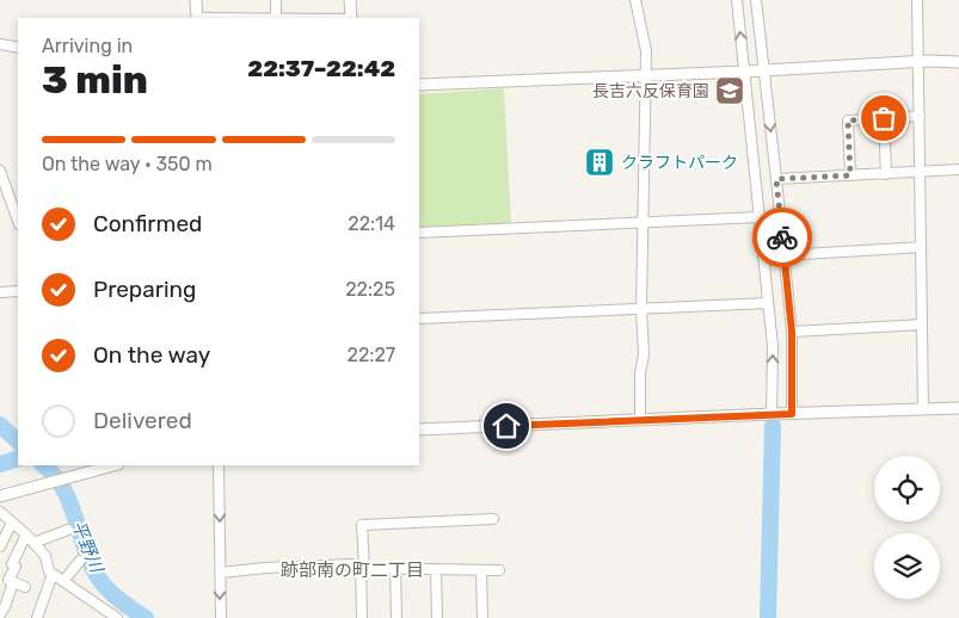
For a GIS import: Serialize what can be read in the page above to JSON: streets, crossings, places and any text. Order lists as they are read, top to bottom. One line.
{"districts":["跡部南の町二丁目"],"water":["平野川"],"places":{"school or university":["長吉六反保育園"],"building":["クラフトパーク"]},"page":{"heading":["3 min","Arriving in","22:37–22:42"],"bar":"On the way · 350 m","list":[["Confirmed","22:14"],["Preparing","22:25"],["On the way","22:27"],"Delivered"]}}
